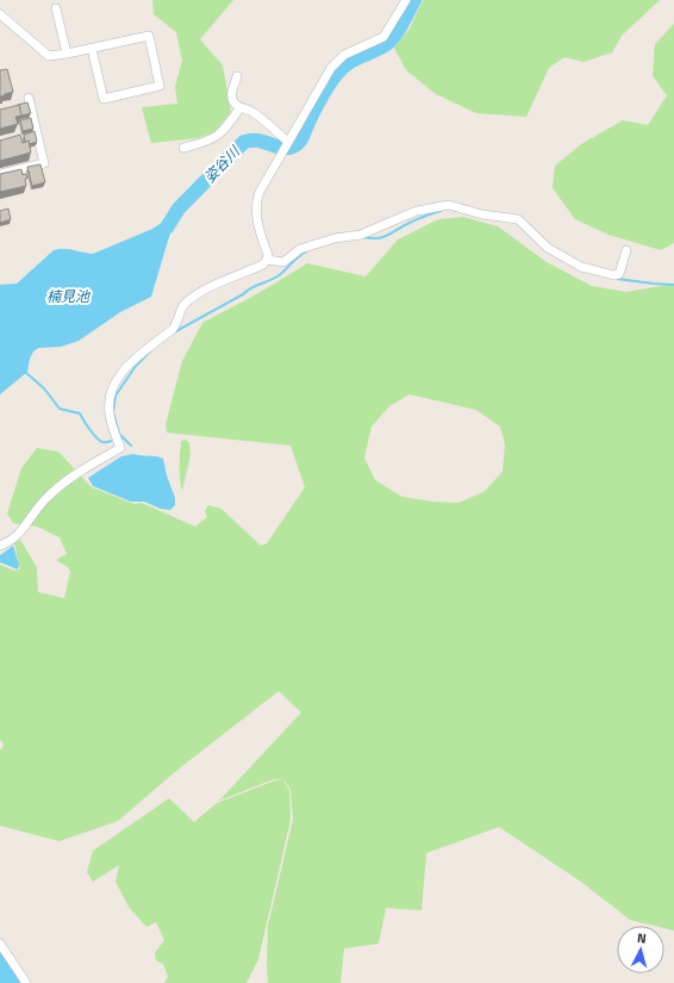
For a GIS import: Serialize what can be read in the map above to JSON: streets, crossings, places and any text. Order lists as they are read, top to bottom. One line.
{"water":["姿谷川","楠見池"],"north":"top"}
